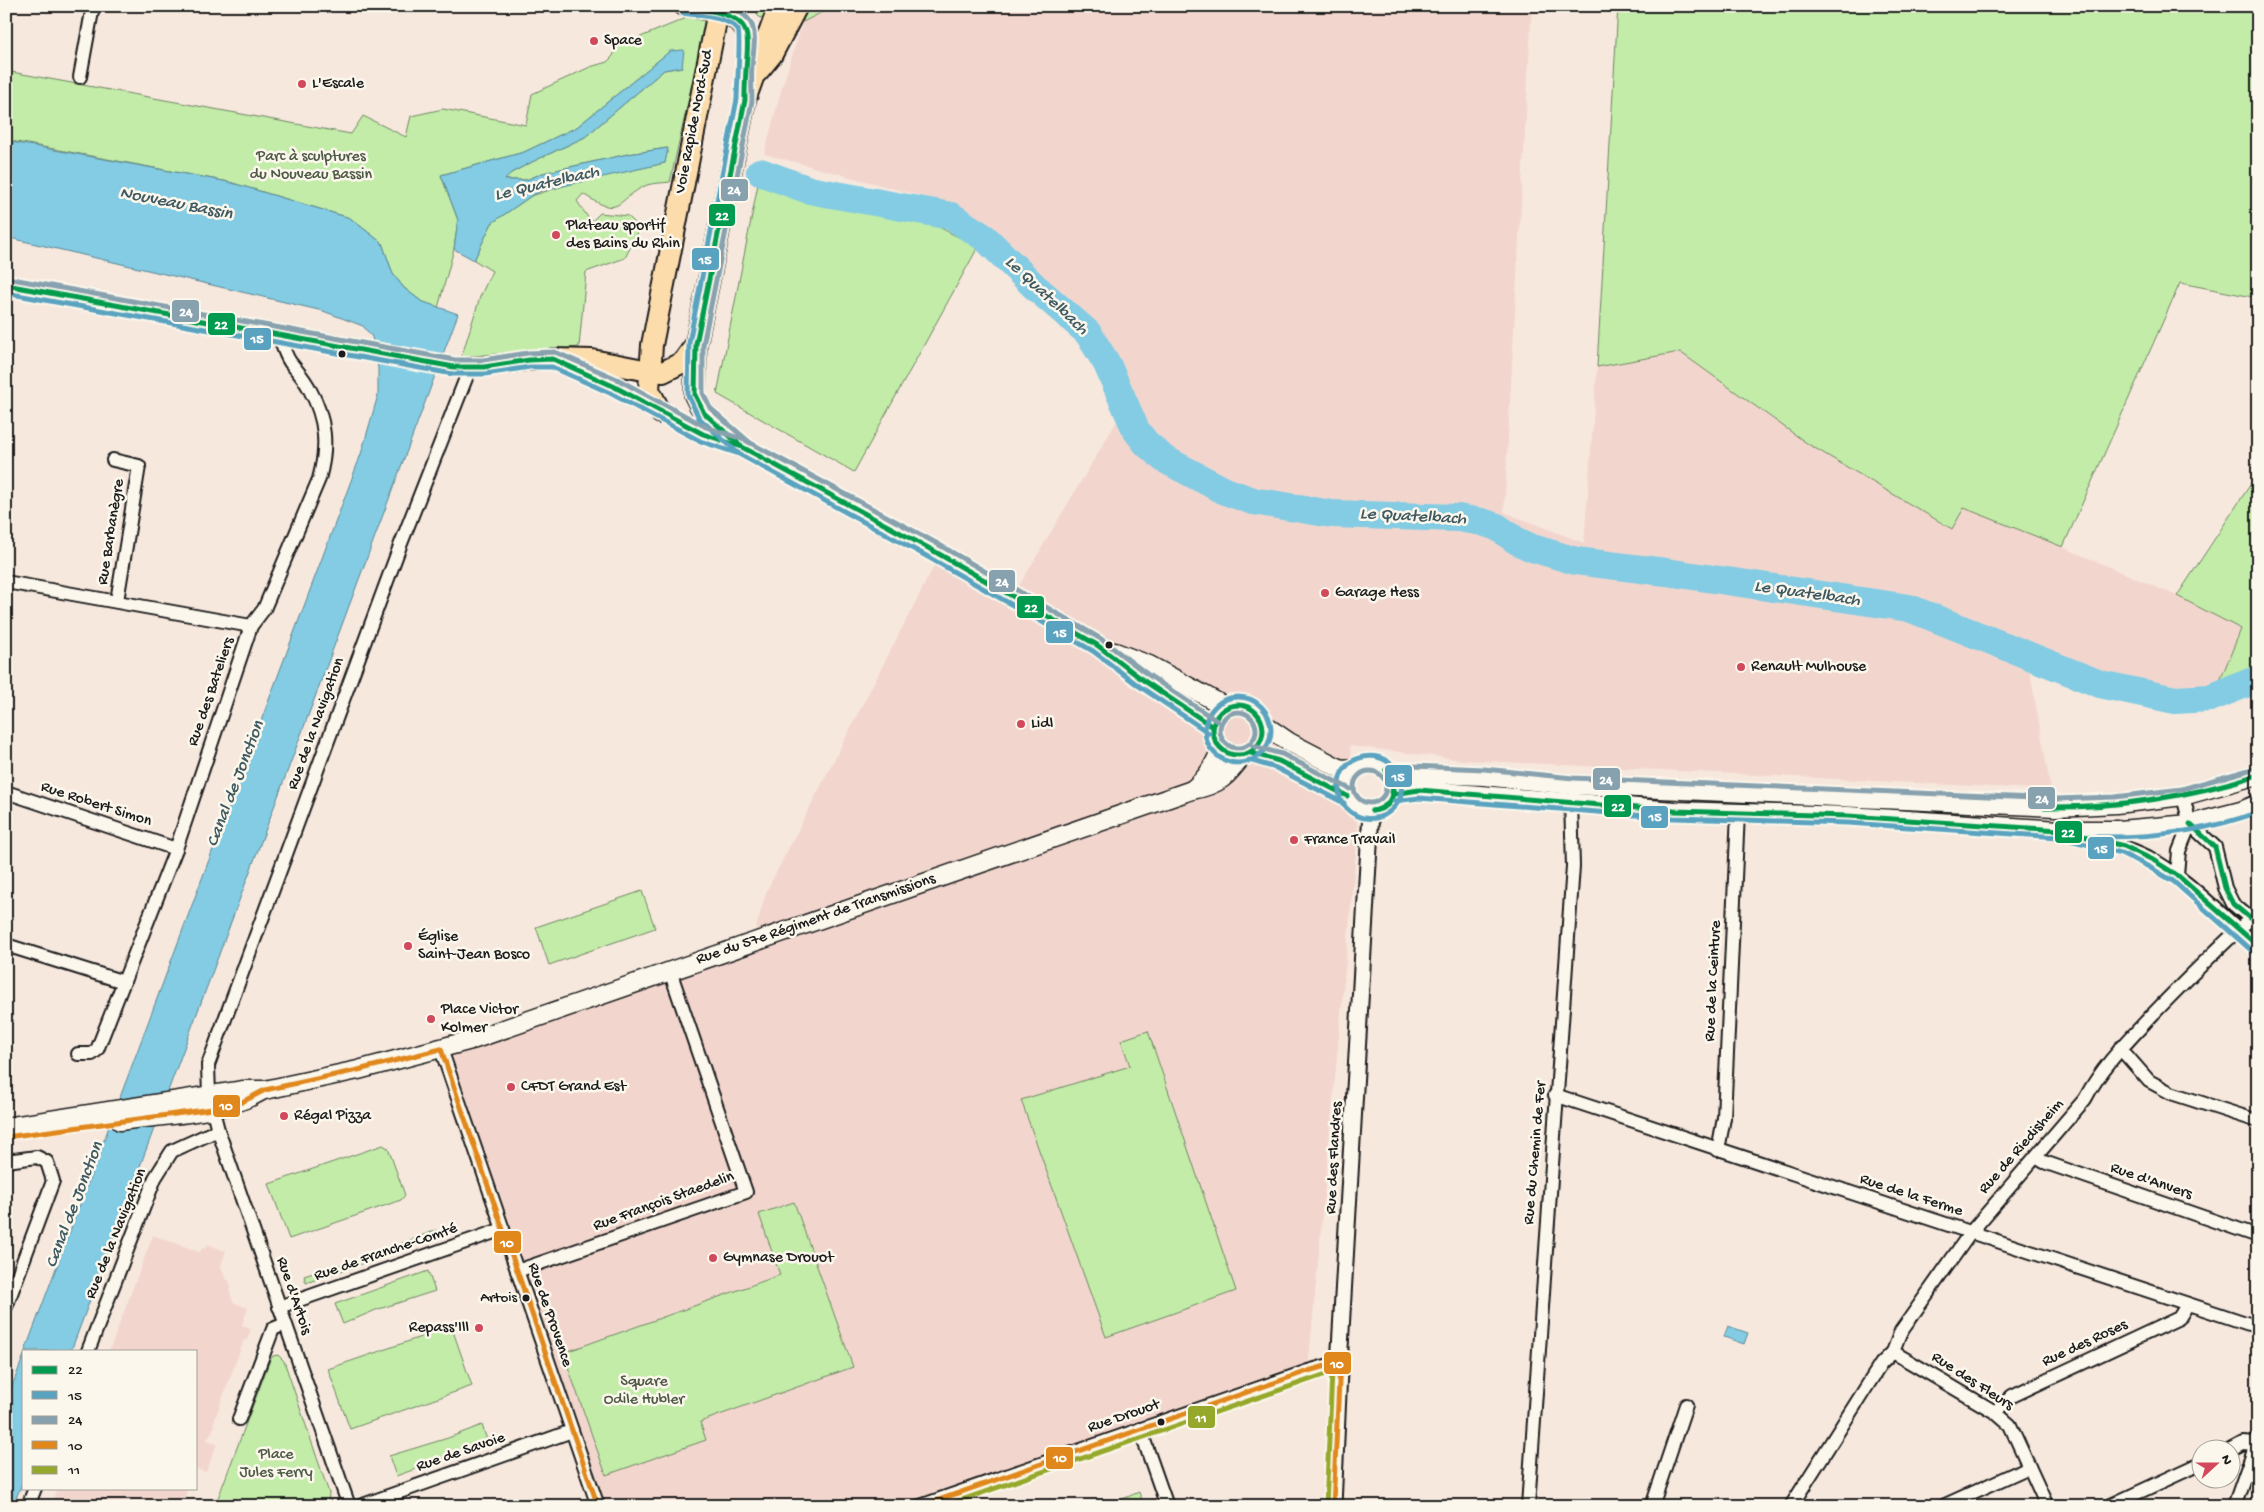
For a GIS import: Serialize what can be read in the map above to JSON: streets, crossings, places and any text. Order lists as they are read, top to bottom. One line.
{"streets":{"highway":["Voie Rapide Nord-Sud"],"main road":["Rue du 57e Régiment de Transmissions"],"street":["Rue Barbanègre","Rue des Bateliers","Rue de la Navigation","Rue Robert Simon","Rue de la Ceinture","Rue de Riedisheim","Rue du Chemin de Fer","Rue des Flandres","Rue d'Anvers","Rue de la Ferme","Rue François Staedelin","Rue de Franche-Comté","Rue d'Artois","Rue de Provence","Rue des Roses","Rue des Fleurs","Rue Drouot","Rue de Savoie"]},"crossings":[["Rue Barbanègre","Rue des Bateliers"],["Rue des Bateliers","Rue Robert Simon"],["Rue de la Navigation","Rue du 57e Régiment de Transmissions"],["Rue de la Navigation","Rue d'Artois"],["Rue du 57e Régiment de Transmissions","Rue François Staedelin"],["Rue du 57e Régiment de Transmissions","Rue d'Artois"],["Rue du 57e Régiment de Transmissions","Rue de Provence"],["Rue de la Ceinture","Rue de la Ferme"],["Rue de Riedisheim","Rue d'Anvers"],["Rue de Riedisheim","Rue de la Ferme"],["Rue de Riedisheim","Rue des Fleurs"],["Rue du Chemin de Fer","Rue de la Ferme"],["Rue des Flandres","Rue Drouot"],["Rue de la Ferme","Rue des Roses"],["Rue François Staedelin","Rue de Provence"],["Rue de Franche-Comté","Rue d'Artois"],["Rue de Franche-Comté","Rue de Provence"],["Rue de Provence","Rue de Savoie"],["Rue des Roses","Rue des Fleurs"]],"water":["Le Quatelbach","Nouveau Bassin","Canal de Jonction"],"parks":["Parc à sculptures du Nouveau Bassin","Square Odile Hubler","Place Jules Ferry"],"places":["Space","L'Escale","Plateau sportif des Bains du Rhin","Garage Hess","Renault Mulhouse","Lidl","France Travail","Église Saint-Jean Bosco","Place Victor Kolmer","CFDT Grand Est","Régal Pizza","Gymnase Drouot","Artois","Repass'Ill"],"lines":["transit line 22","transit line 24","transit line 15","transit line 10","transit line 11"],"legend":["22","15","24","10","11"],"north":"right"}
